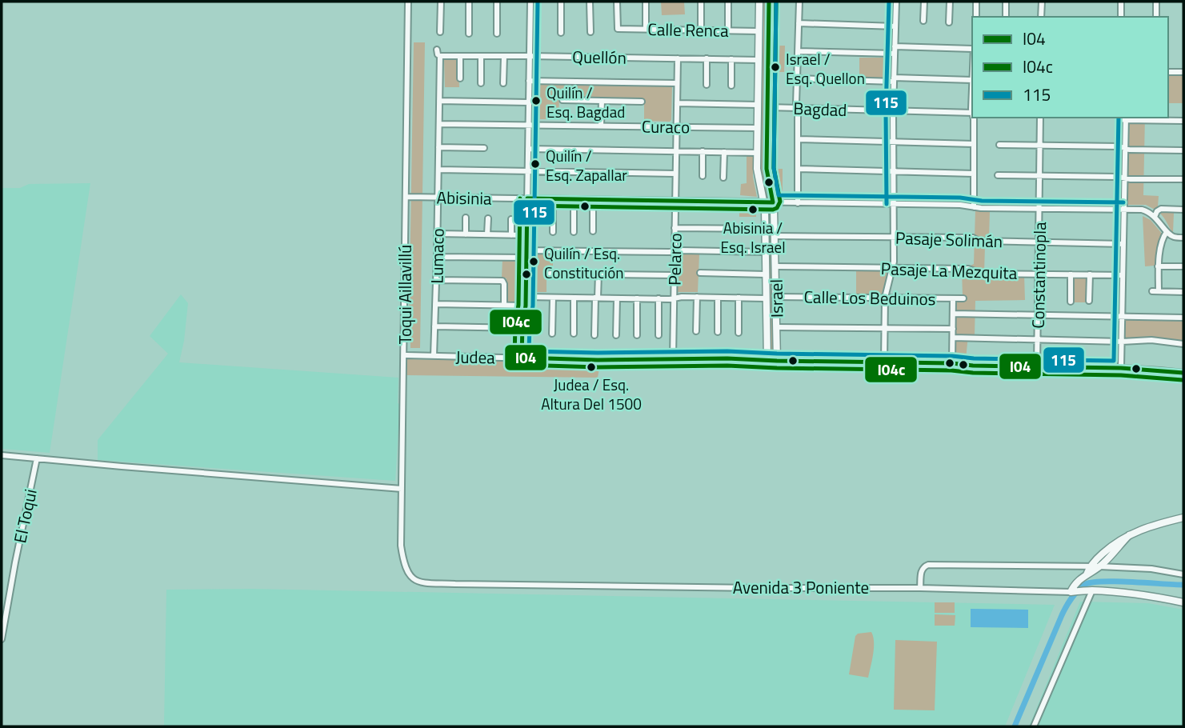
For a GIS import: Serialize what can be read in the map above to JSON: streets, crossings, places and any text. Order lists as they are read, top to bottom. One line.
{"streets":{"street":["Calle Renca","Quellón","Bagdad","Curaco","Abisinia","Pasaje Solimán","Lumaco","Pelarco","Pasaje La Mezquita","Constantinopla","Toqui Aillavillú","Calle Los Beduinos","Israel","Judea","El Toqui","Avenida 3 Poniente"]},"crossings":[["Calle Renca","Israel"],["Quellón","Lumaco"],["Quellón","Pelarco"],["Quellón","Israel"],["Bagdad","Israel"],["Curaco","Lumaco"],["Curaco","Pelarco"],["Curaco","Israel"],["Abisinia","Lumaco"],["Abisinia","Pelarco"],["Abisinia","Constantinopla"],["Abisinia","Toqui Aillavillú"],["Abisinia","Israel"],["Pasaje Solimán","Constantinopla"],["Pasaje Solimán","Israel"],["Lumaco","Judea"],["Pelarco","Judea"],["Pasaje La Mezquita","Constantinopla"],["Pasaje La Mezquita","Israel"],["Constantinopla","Judea"],["Toqui Aillavillú","Judea"],["Toqui Aillavillú","Avenida 3 Poniente"],["Calle Los Beduinos","Israel"],["Israel","Judea"]],"places":["Israel / Esq. Quellon","Quilín / Esq. Bagdad","Quilín / Esq. Zapallar","Abisinia / Esq. Israel","Quilín / Esq. Constitución","Judea / Esq. Altura Del 1500"],"lines":["transit line I04","transit line I04c","transit line 115"],"legend":["I04","I04c","115"]}
